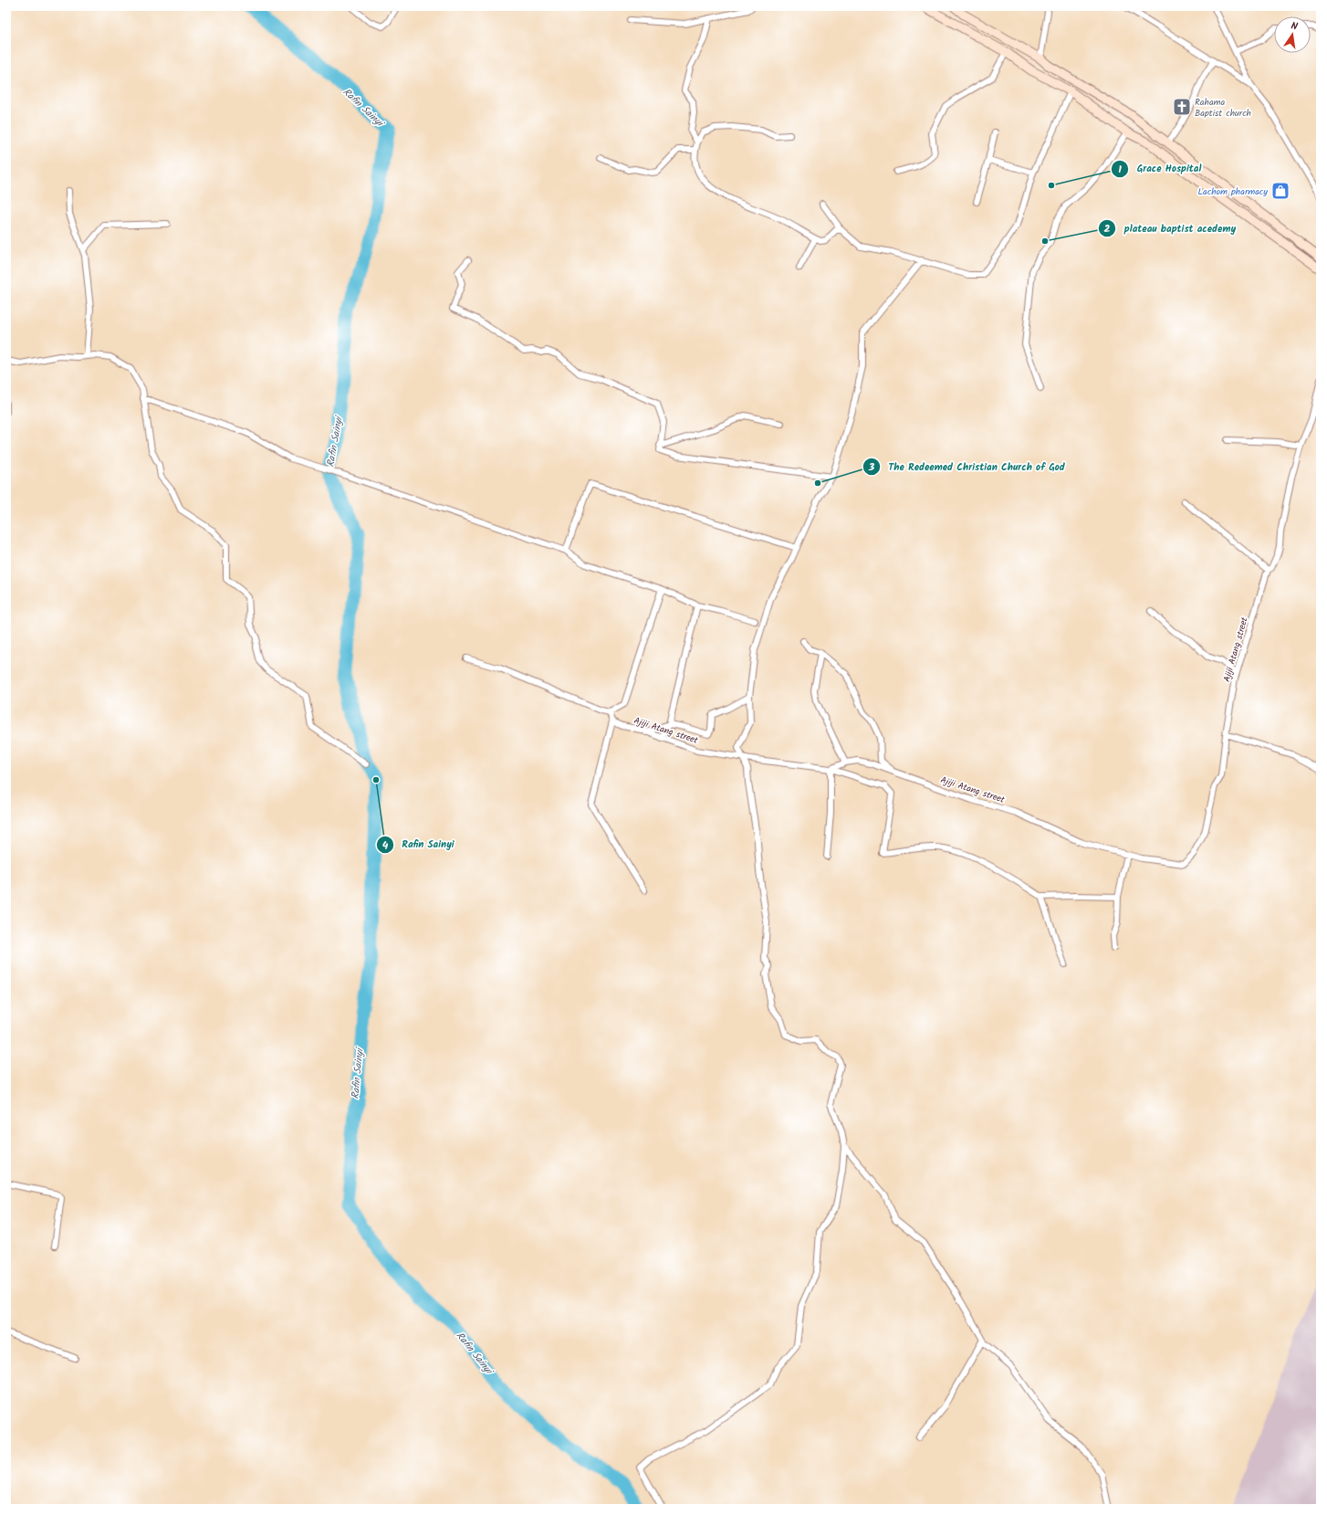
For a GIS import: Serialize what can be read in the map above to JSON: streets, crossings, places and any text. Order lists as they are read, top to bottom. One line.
{"streets":{"street":["Ajiji Atang street"]},"water":["Rafin Sainyi"],"places":{"church":["Rahama Baptist church"],"other":["Grace Hospital","plateau baptist acedemy","The Redeemed Christian Church of God","Rafin Sainyi"],"shop":["Lachom pharmacy"]},"north":"top"}
